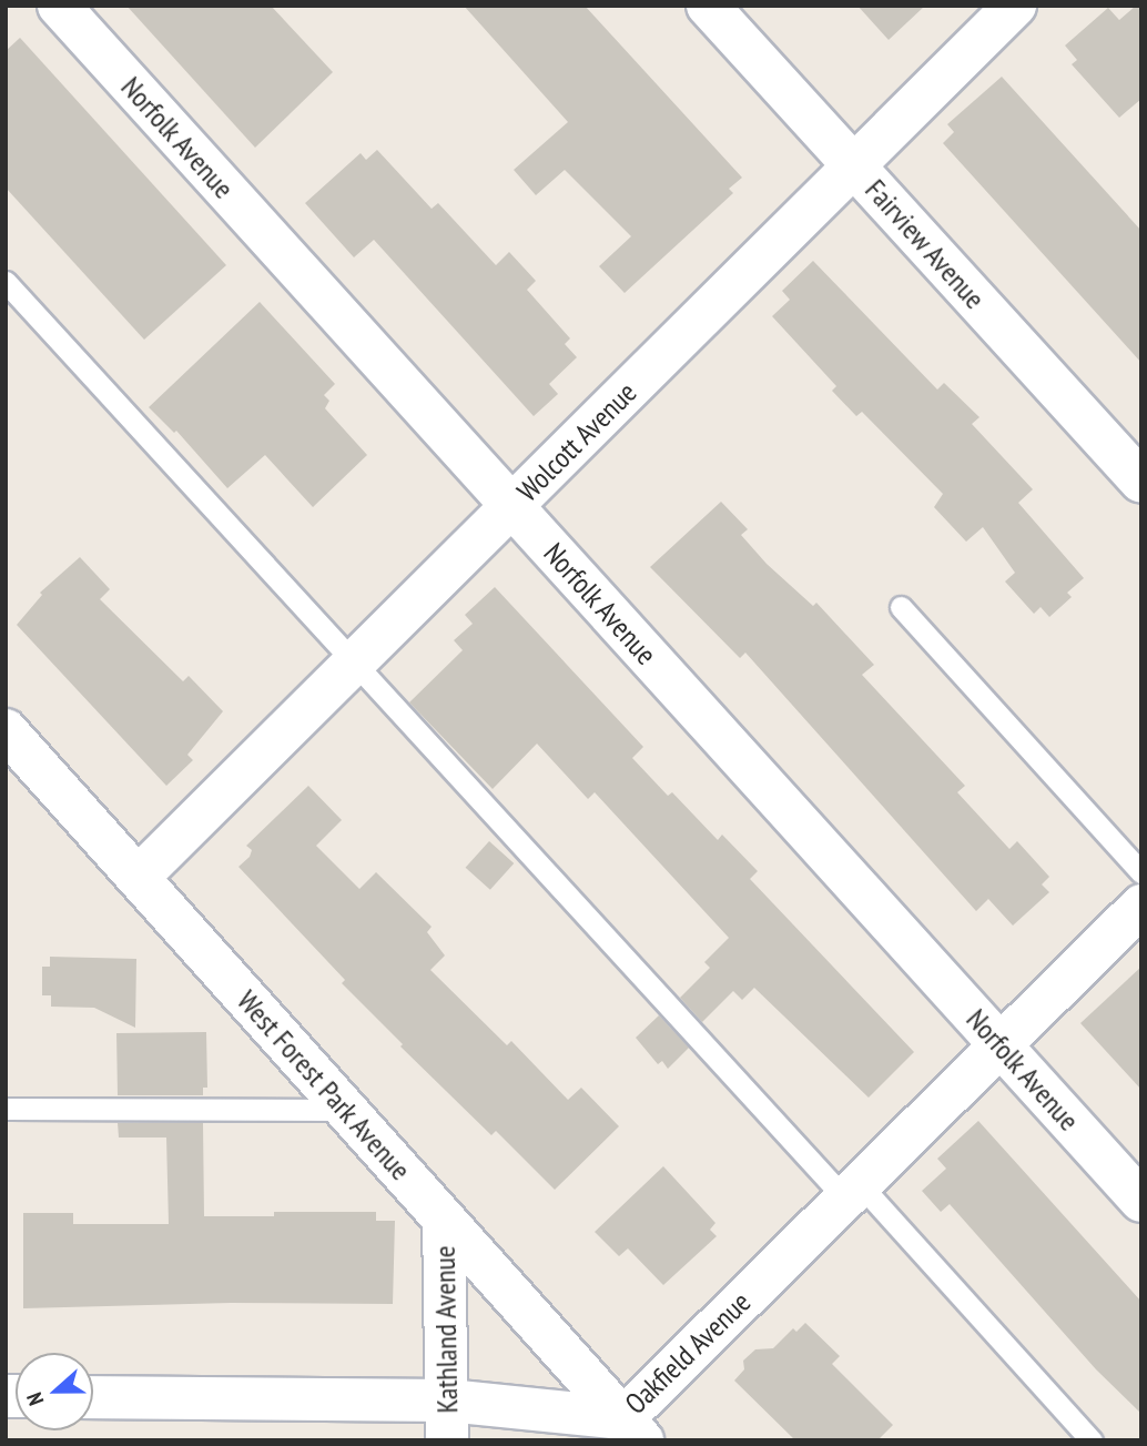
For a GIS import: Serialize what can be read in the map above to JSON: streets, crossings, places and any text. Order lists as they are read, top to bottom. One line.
{"streets":{"street":["Norfolk Avenue","Fairview Avenue","Wolcott Avenue","West Forest Park Avenue","Kathland Avenue","Oakfield Avenue"]},"crossings":[["Norfolk Avenue","Wolcott Avenue"],["Norfolk Avenue","Oakfield Avenue"],["Fairview Avenue","Wolcott Avenue"],["Wolcott Avenue","West Forest Park Avenue"],["West Forest Park Avenue","Kathland Avenue"],["West Forest Park Avenue","Oakfield Avenue"],["Kathland Avenue","Oakfield Avenue"]],"north":"left"}
